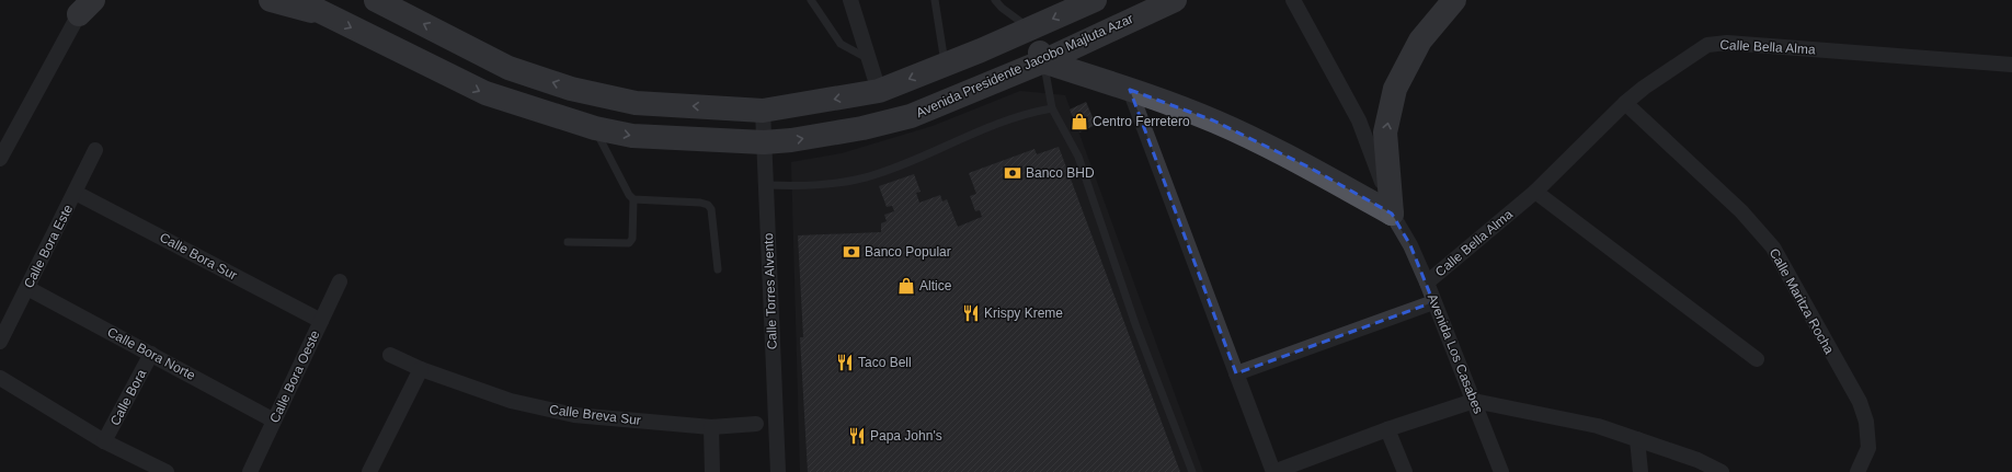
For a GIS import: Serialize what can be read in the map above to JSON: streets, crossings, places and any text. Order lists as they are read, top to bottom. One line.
{"streets":{"main road":["Avenida Presidente Jacobo Majluta Azar"],"street":["Calle Bella Alma","Calle Bora Este","Calle Bora Sur","Calle Torres Alvento","Calle Maritza Rocha","Calle Bora Norte","Avenida Los Casabes","Calle Bora Oeste","Calle Bora","Calle Breva Sur"]},"crossings":[["Calle Bella Alma","Calle Maritza Rocha"],["Calle Bella Alma","Avenida Los Casabes"],["Avenida Presidente Jacobo Majluta Azar","Calle Torres Alvento"],["Calle Bora Este","Calle Bora Sur"],["Calle Bora Este","Calle Bora Norte"],["Calle Bora Sur","Calle Bora Oeste"],["Calle Bora Norte","Calle Bora Oeste"],["Calle Bora Norte","Calle Bora"]],"places":{"shop":["Centro Ferretero","Altice"],"bank":["Banco BHD","Banco Popular"],"restaurant":["Krispy Kreme","Taco Bell","Papa John's"]}}
